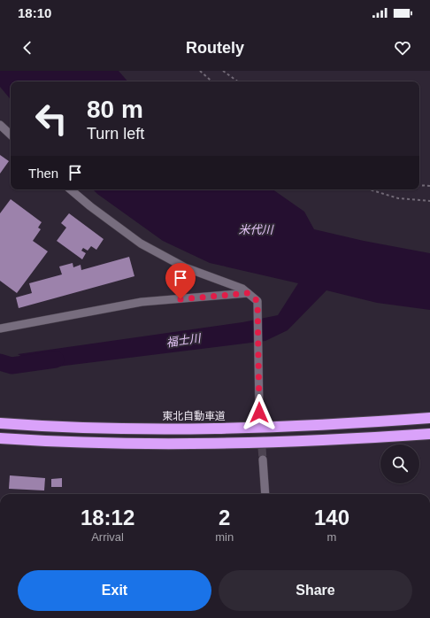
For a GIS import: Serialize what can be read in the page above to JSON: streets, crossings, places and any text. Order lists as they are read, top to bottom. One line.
{"streets":{"highway":["東北自動車道"]},"water":["米代川","福士川"],"page":{"status":"18:10","header":"Routely","turn":["80 m","Turn left"],"then":"Then","eta":["18:12","Arrival","2","min","140","m"],"buttons":["Exit","Share"]}}
